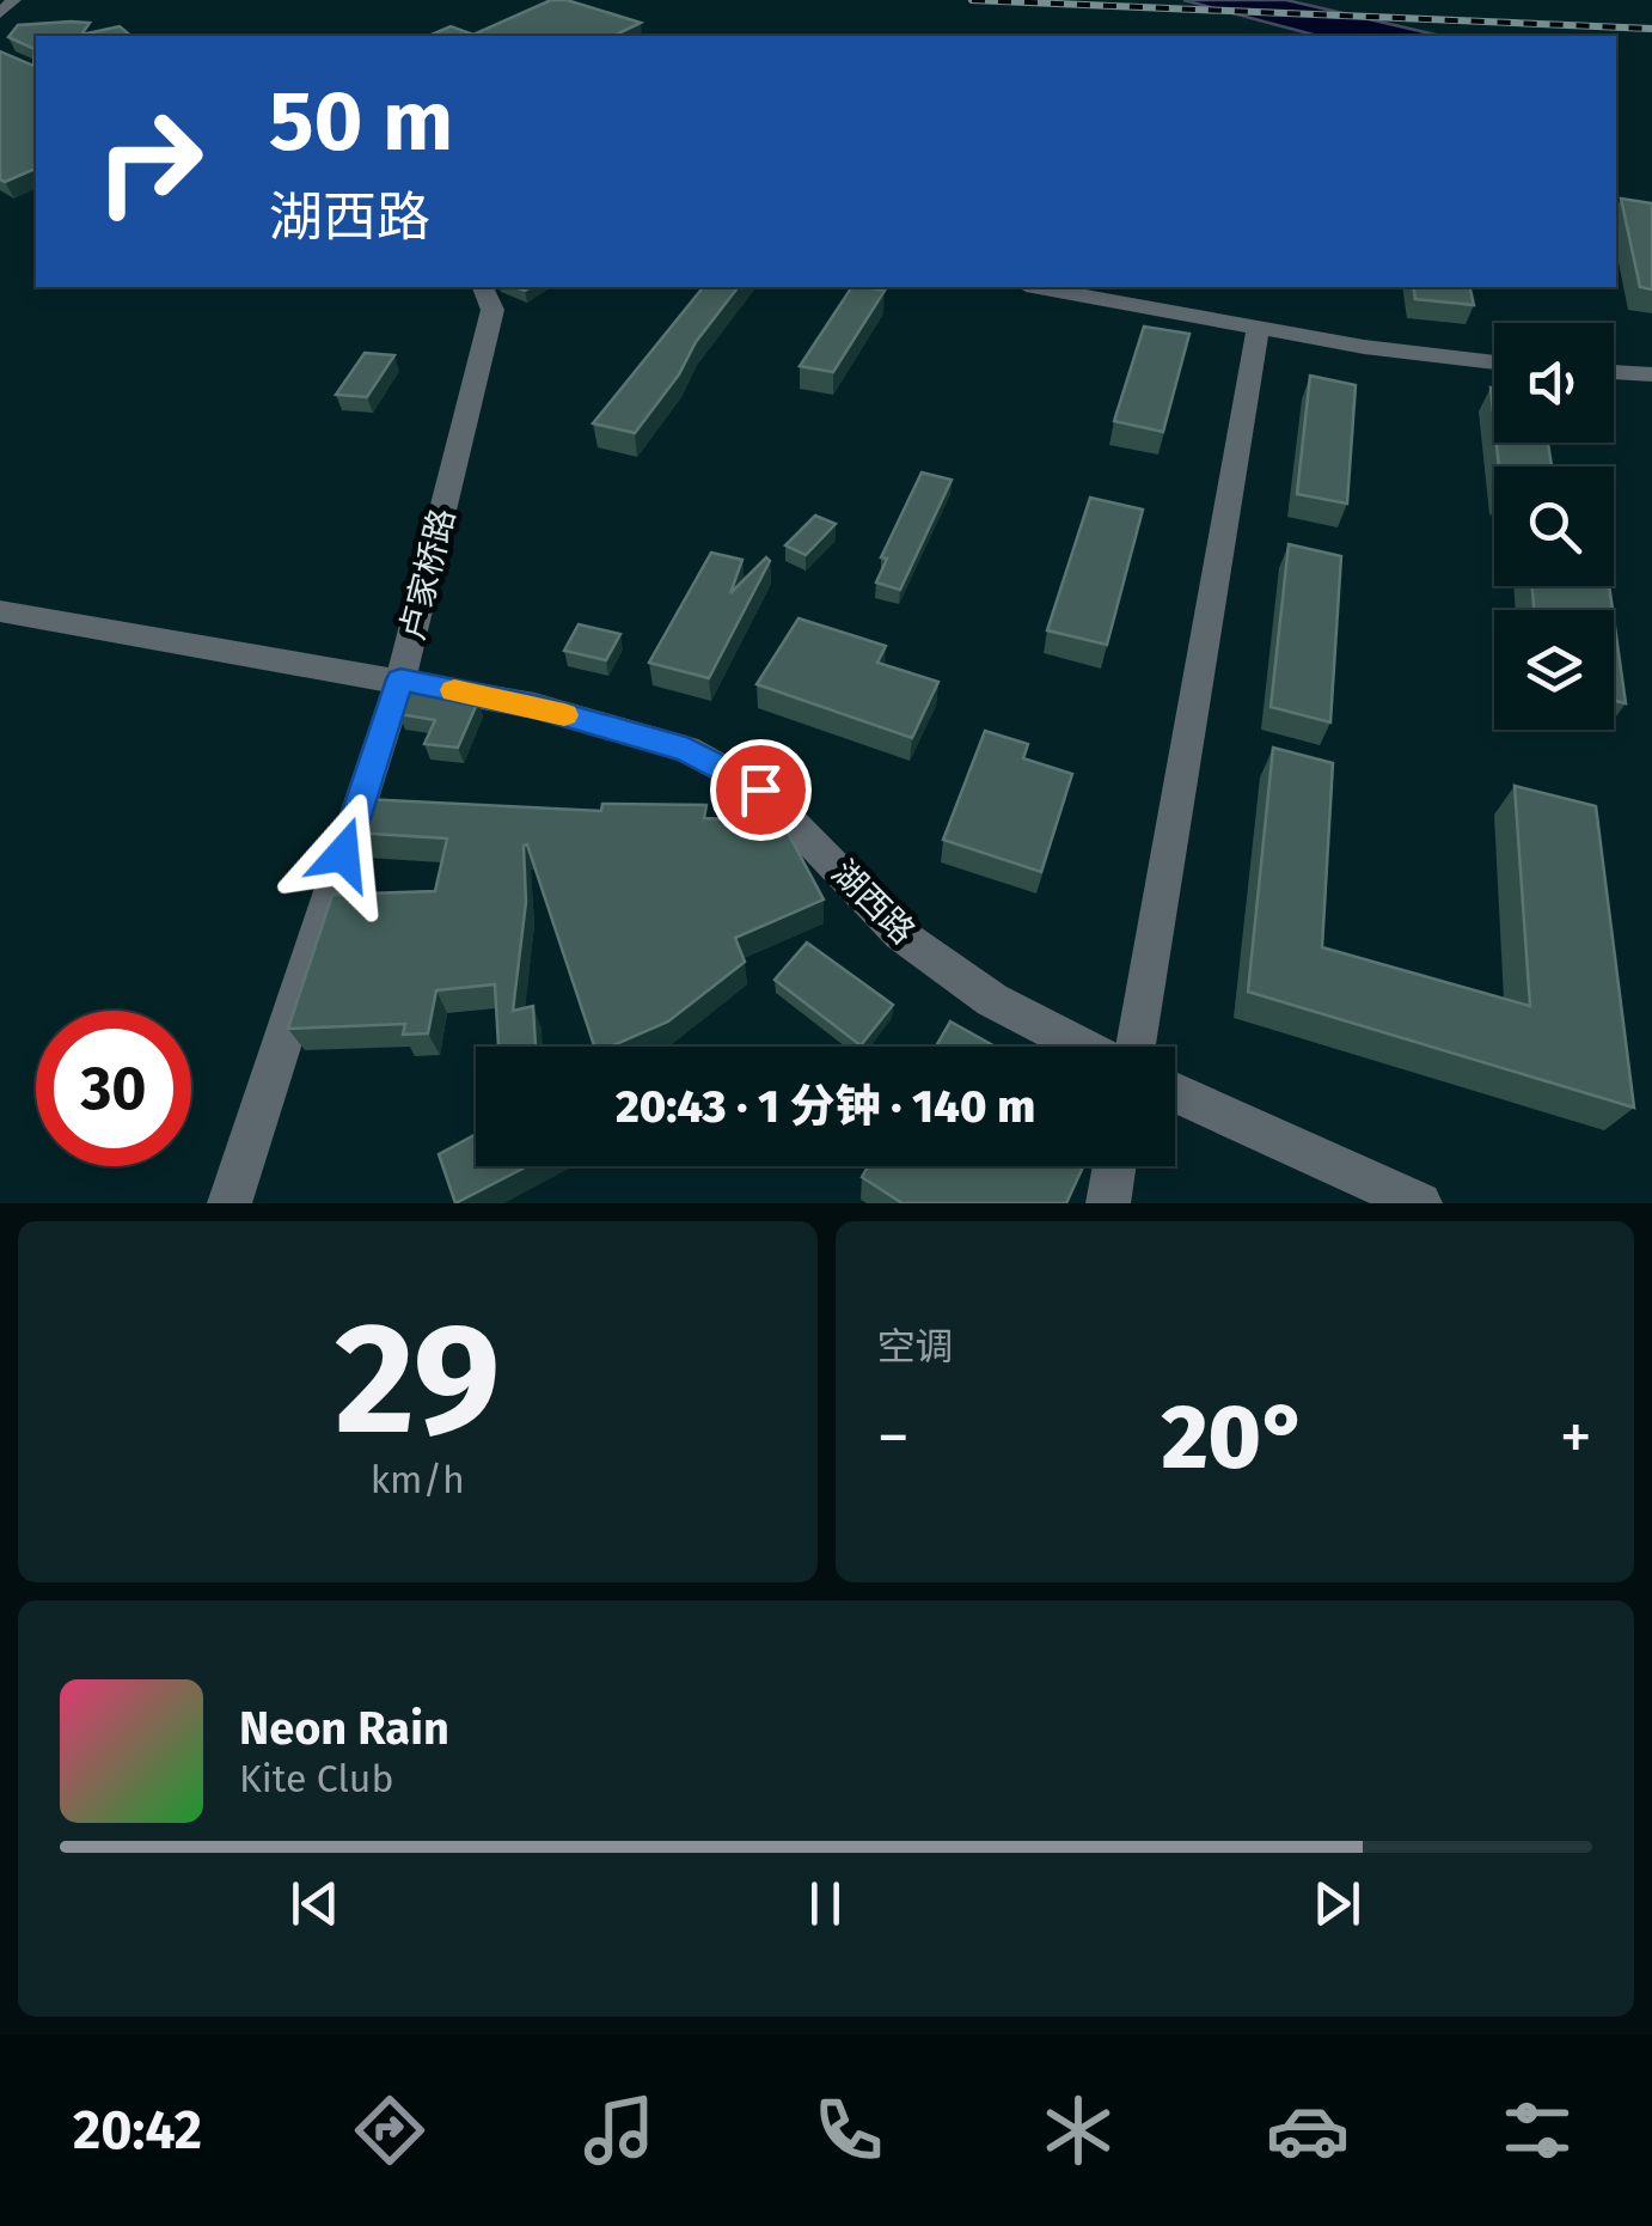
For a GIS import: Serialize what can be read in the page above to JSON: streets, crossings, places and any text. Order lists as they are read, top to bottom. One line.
{"streets":{"street":["卢家桥路","湖西路"]},"crossings":[["卢家桥路","湖西路"]],"page":{"turn":["50 m","湖西路"],"limit":"30","trip":"20:43 · 1 分钟 · 140 m","tile":[["29","km/h"],"空调"],"heat":["−","20°","+"],"song":["Neon Rain","Kite Club"],"tabs":"20:42"}}
